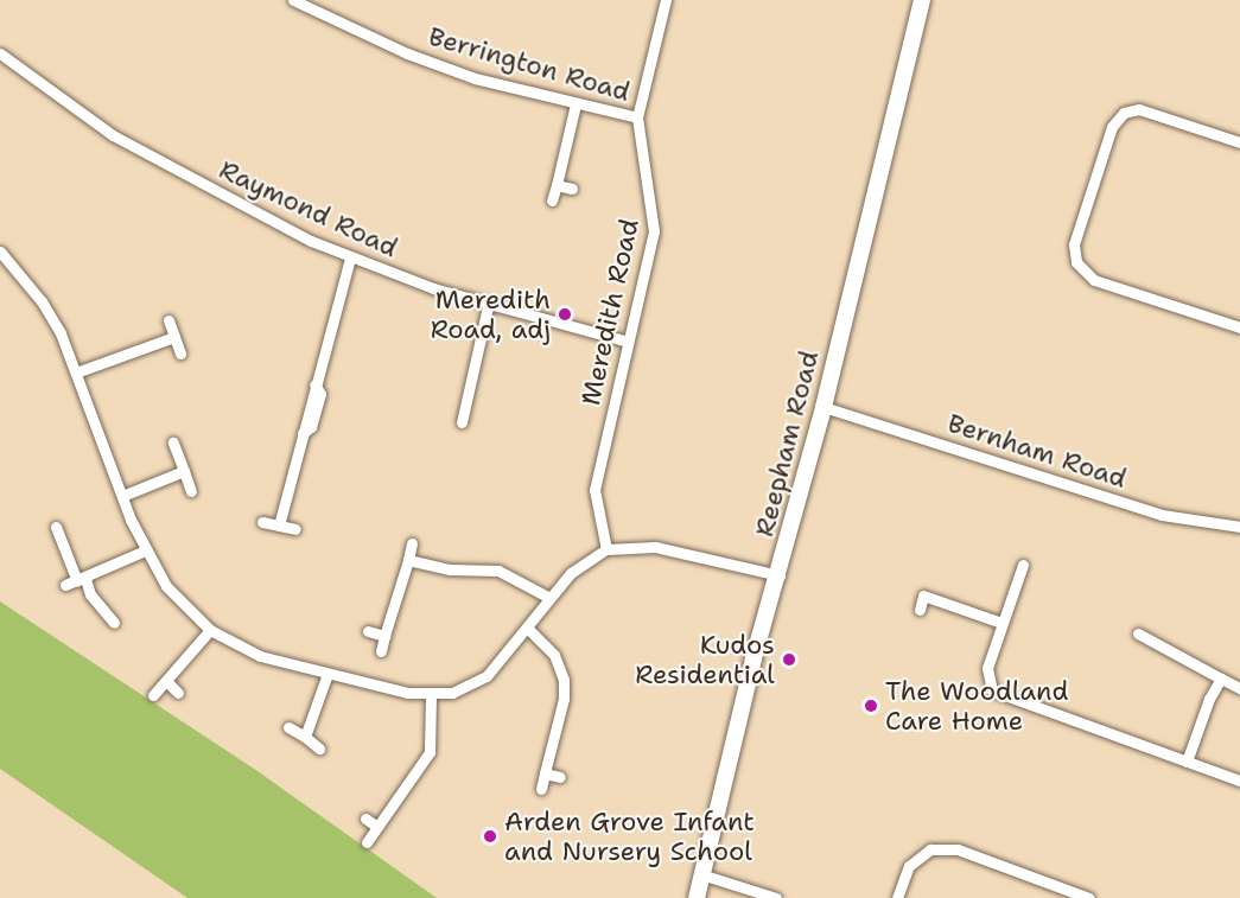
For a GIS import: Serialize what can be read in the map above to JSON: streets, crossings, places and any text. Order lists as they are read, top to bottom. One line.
{"streets":{"street":["Berrington Road","Raymond Road","Meredith Road","Reepham Road","Bernham Road"]},"crossings":[["Berrington Road","Meredith Road"],["Raymond Road","Meredith Road"],["Reepham Road","Bernham Road"]],"places":["Meredith Road, adj","Kudos Residential","The Woodland Care Home","Arden Grove Infant and Nursery School"]}
